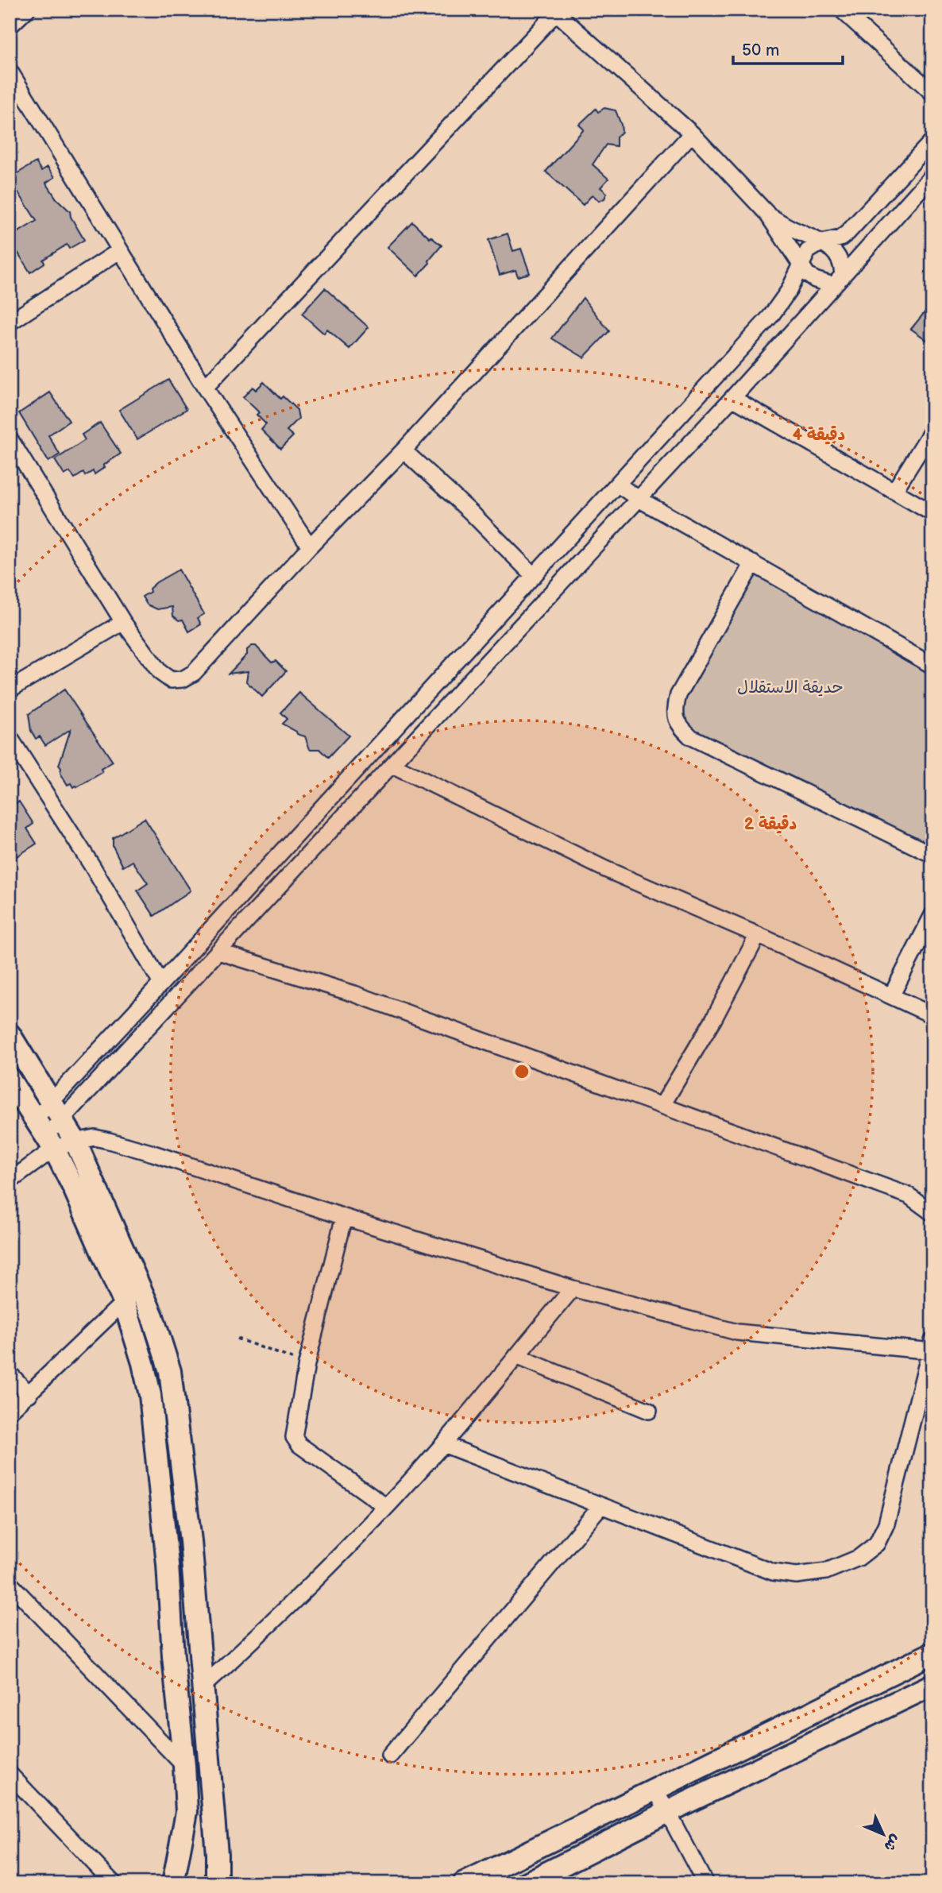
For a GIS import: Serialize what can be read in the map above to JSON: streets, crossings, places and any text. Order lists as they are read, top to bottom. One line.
{"parks":["حديقة الاستقلال"],"scale_bar":"50 m","north":"bottom right","rings":["4 دقيقة","2 دقيقة"]}
